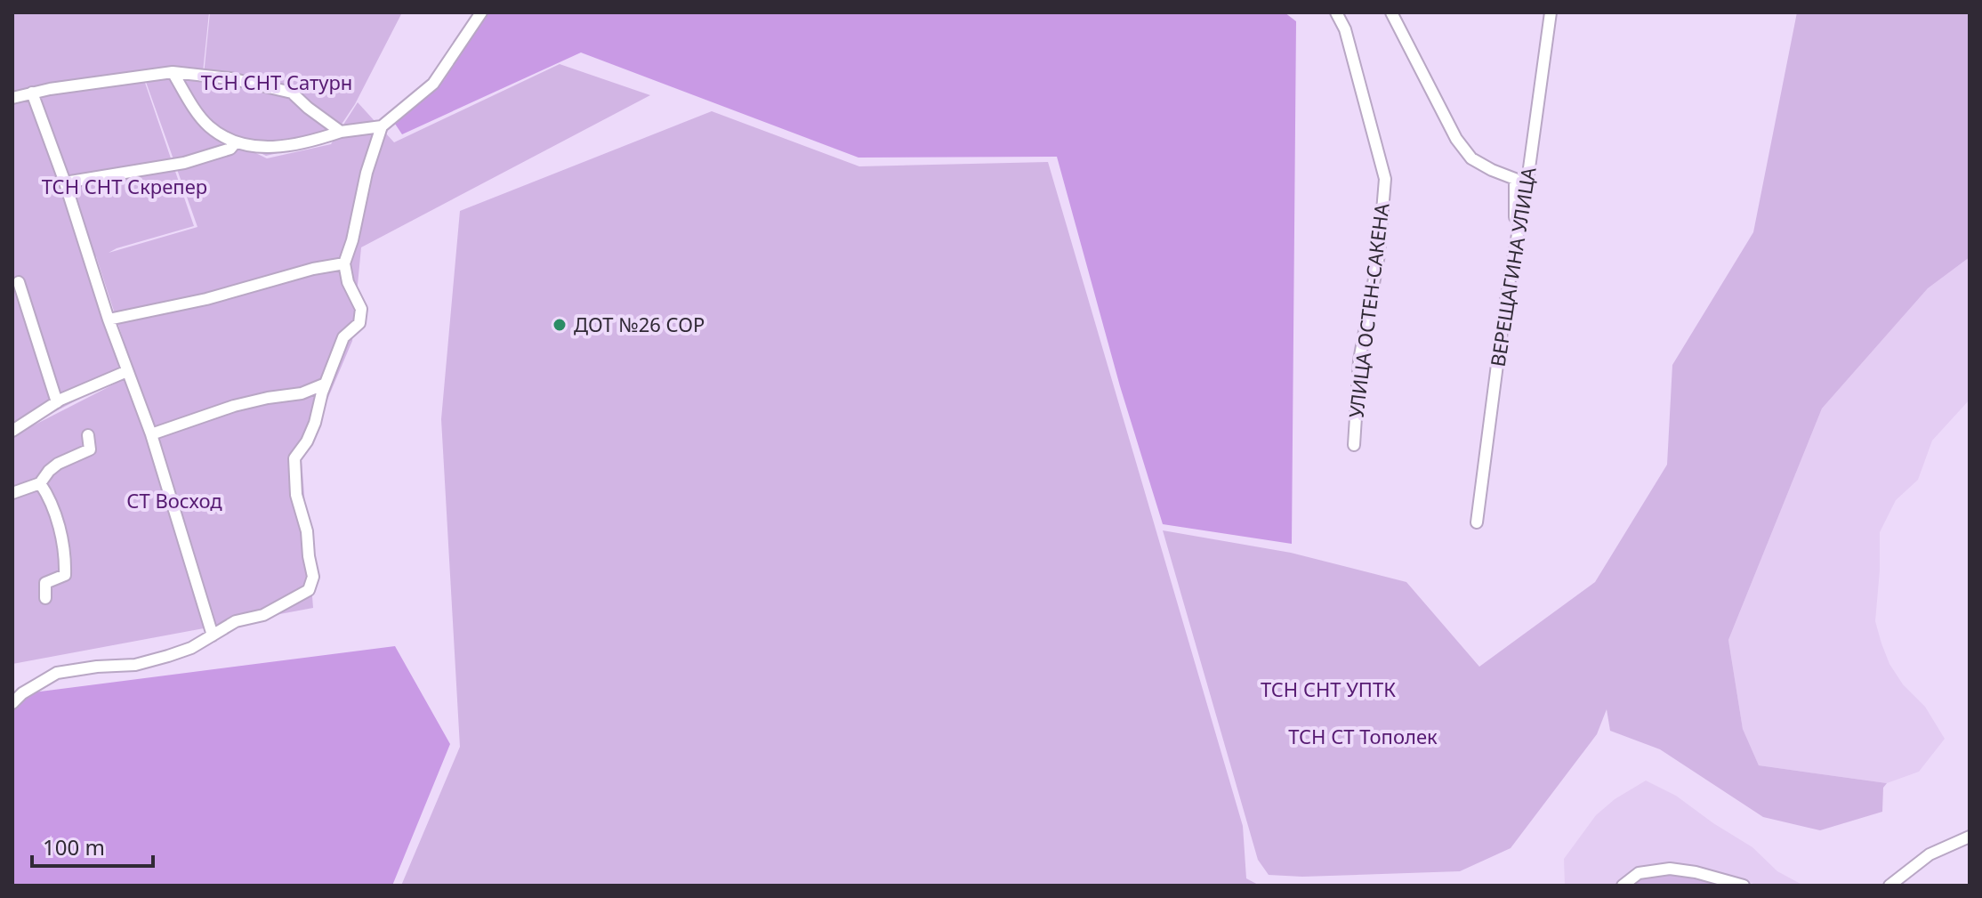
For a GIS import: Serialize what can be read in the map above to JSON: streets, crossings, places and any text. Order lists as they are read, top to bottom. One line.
{"streets":{"street":["ВЕРЕЩАГИНА УЛИЦА","УЛИЦА ОСТЕН-САКЕНА"]},"parks":["ТСН СНТ Сатурн","ТСН СНТ Скрепер","СТ Восход","ТСН СНТ УПТК","ТСН СТ Тополек"],"places":["ДОТ №26 СОР"],"scale_bar":"100 m"}
